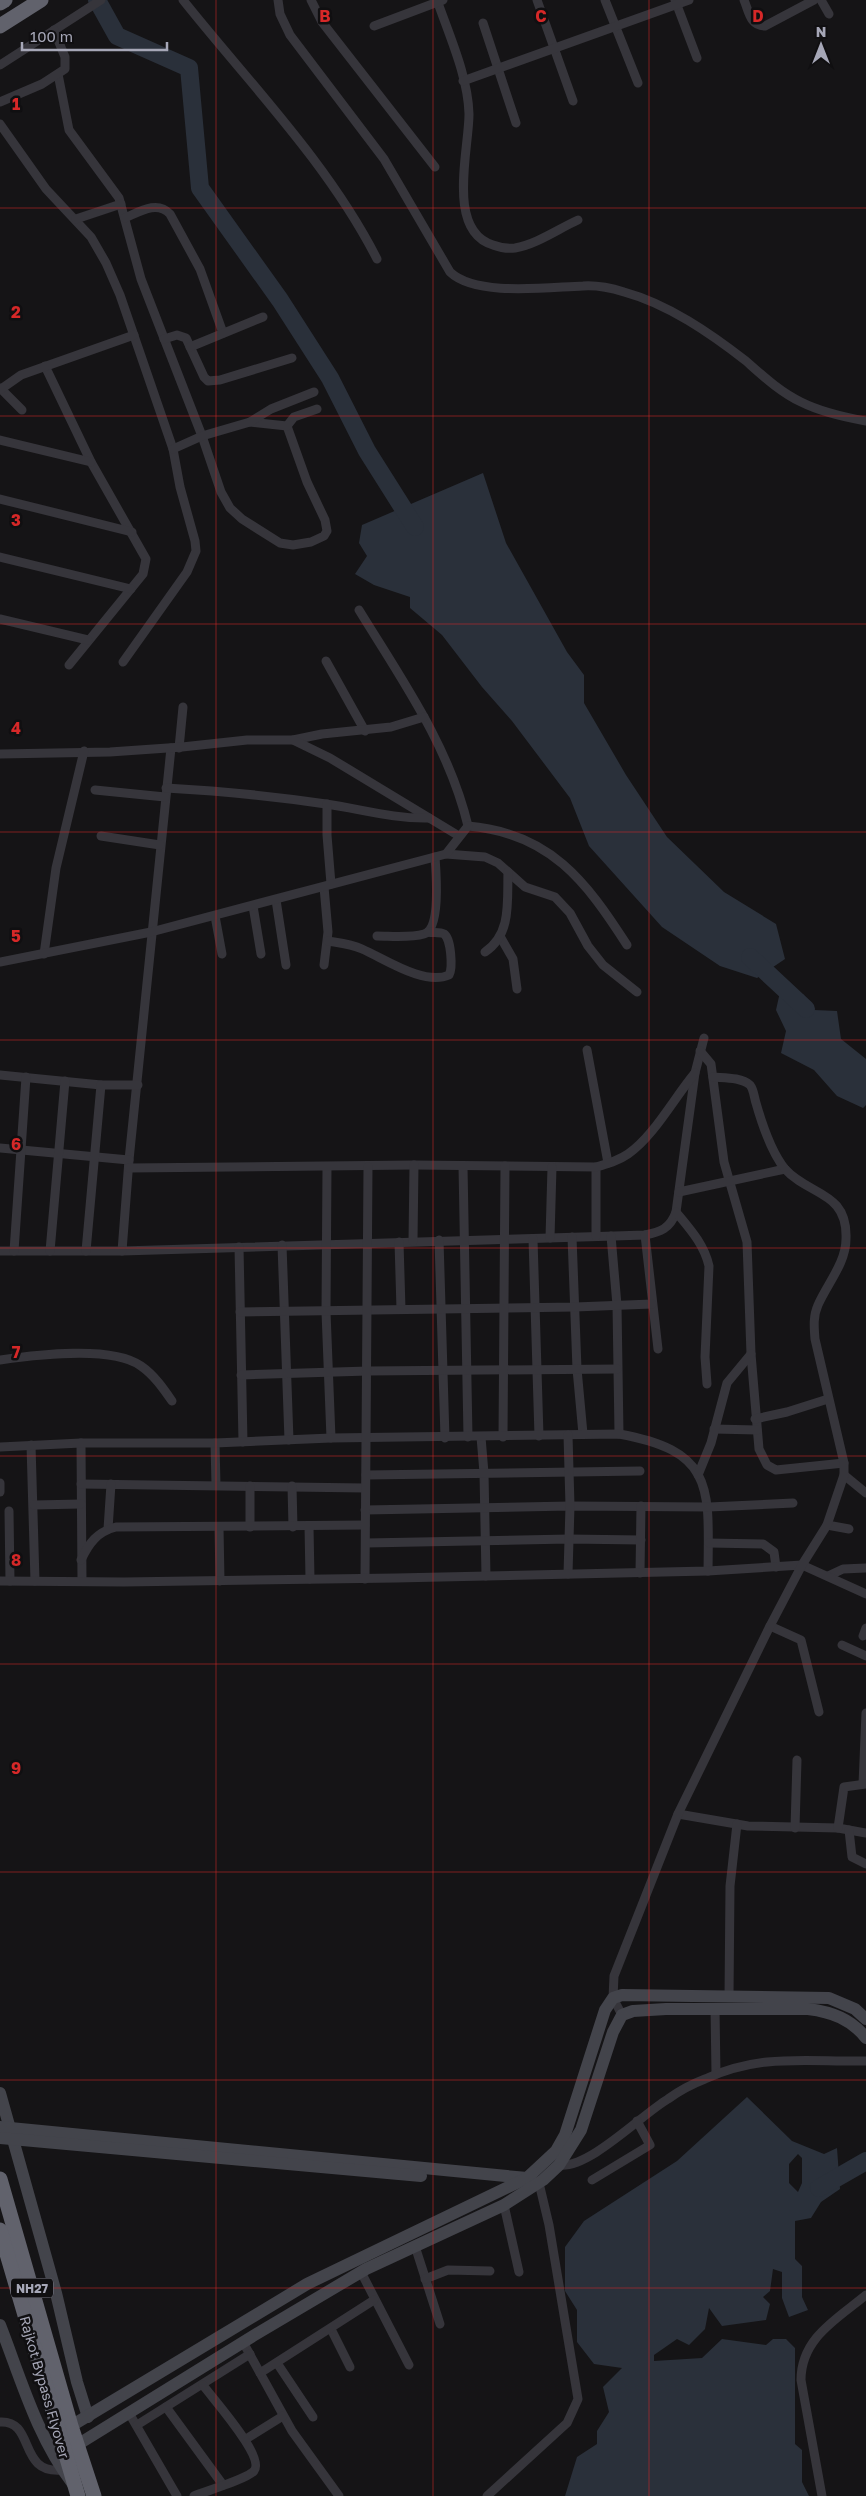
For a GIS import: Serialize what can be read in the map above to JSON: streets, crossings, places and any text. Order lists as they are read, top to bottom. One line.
{"streets":{"highway":["NH27","Rajkot Bypass Flyover"]},"crossings":[["NH27","Rajkot Bypass Flyover"]],"scale_bar":"100 m","north":"top","grid":{"columns":["B","C","D"],"rows":["1","2","3","4","5","6","7","8","9"]}}
